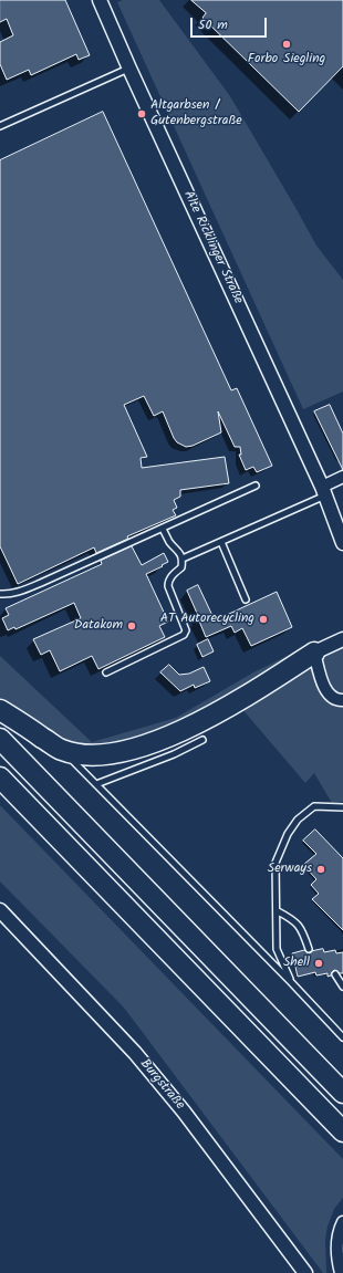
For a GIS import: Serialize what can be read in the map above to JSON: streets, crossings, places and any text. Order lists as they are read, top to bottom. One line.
{"streets":{"street":["Alte Ricklinger Straße","Burgstraße"]},"places":["Forbo Siegling","Altgarbsen / Gutenbergstraße","AT Autorecycling","Datakom","Serways","Shell"],"scale_bar":"50 m"}
